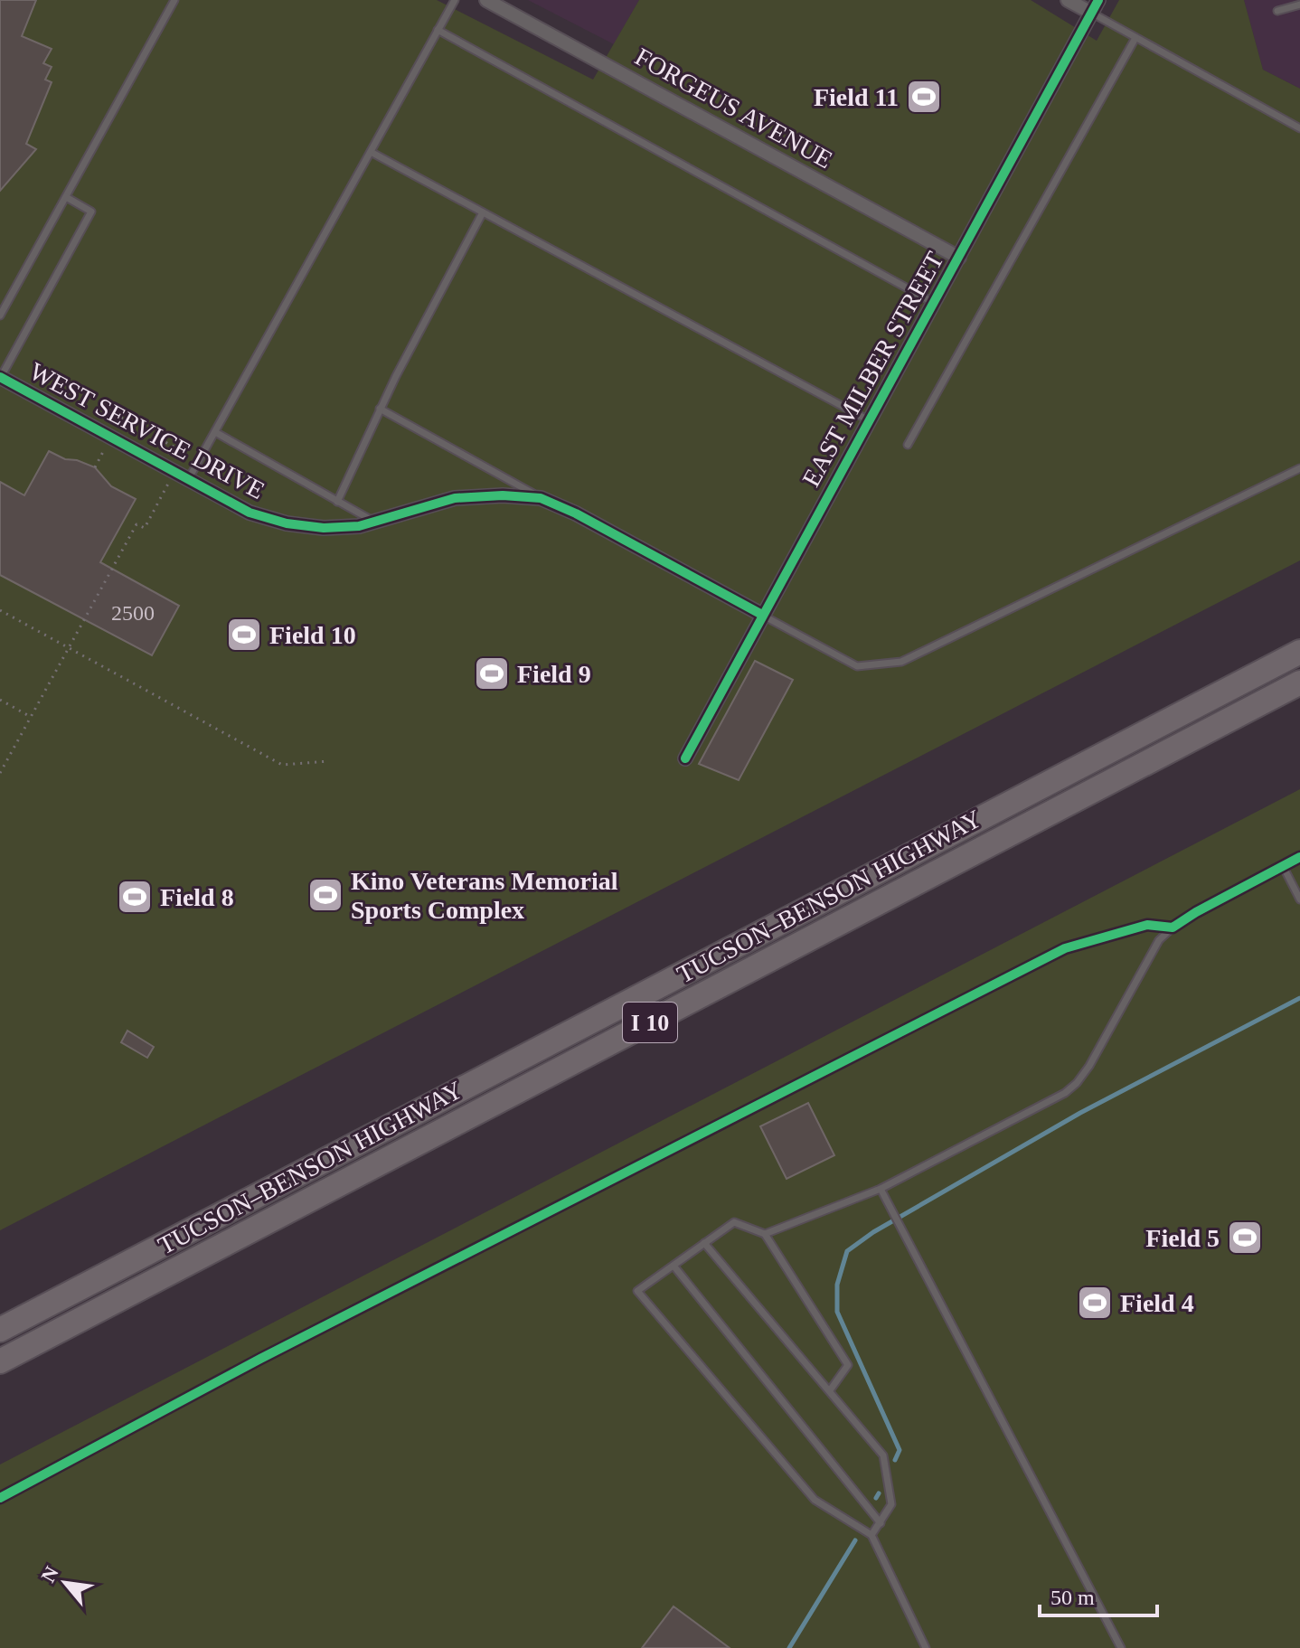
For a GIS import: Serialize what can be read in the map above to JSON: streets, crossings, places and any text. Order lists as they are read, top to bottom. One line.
{"streets":{"highway":["TUCSON–BENSON HIGHWAY","I 10"],"street":["FORGEUS AVENUE","EAST MILBER STREET","WEST SERVICE DRIVE"]},"crossings":[["FORGEUS AVENUE","EAST MILBER STREET"],["EAST MILBER STREET","WEST SERVICE DRIVE"]],"places":{"sports":["Field 11","Field 10","Field 9","Kino Veterans Memorial Sports Complex","Field 8","Field 5","Field 4"]},"house_numbers":["2500"],"scale_bar":"50 m","north":"top left"}
